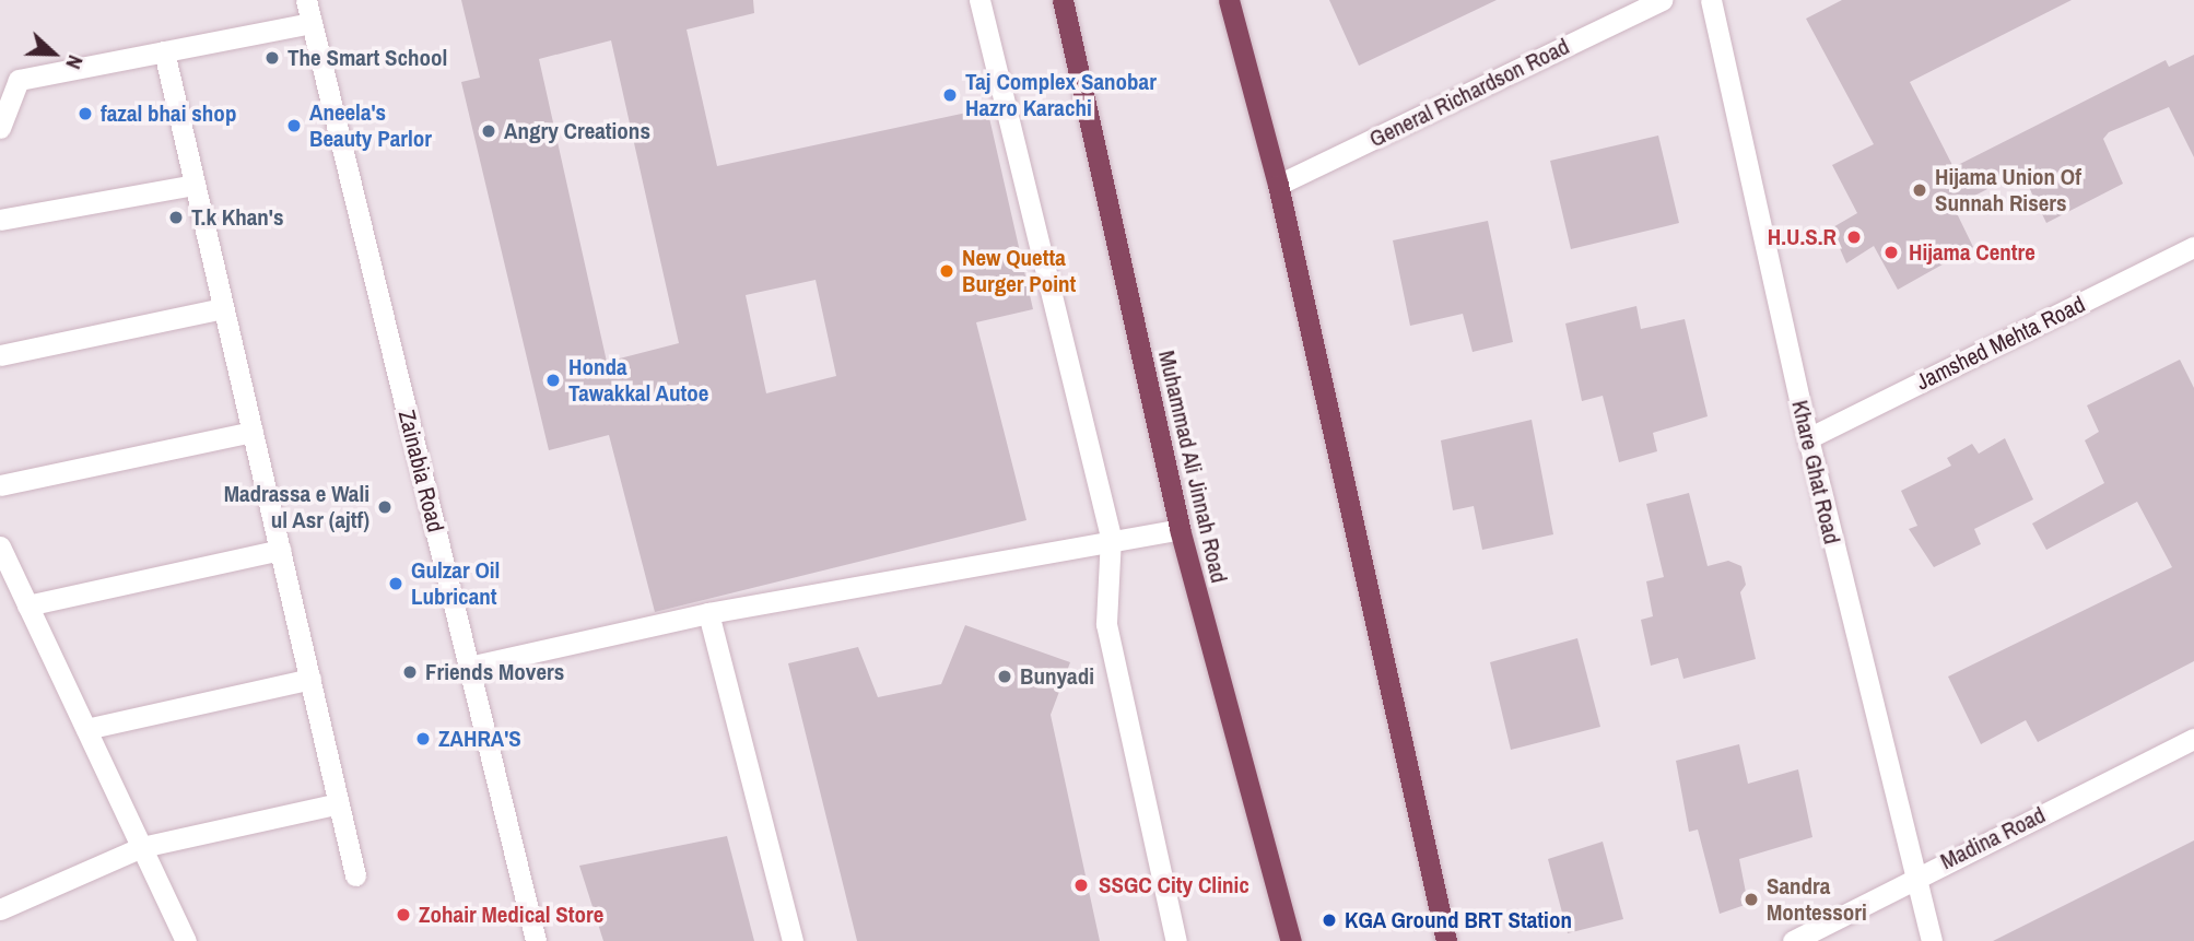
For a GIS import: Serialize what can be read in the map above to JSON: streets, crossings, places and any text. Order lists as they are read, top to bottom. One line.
{"streets":{"highway":["Muhammad Ali Jinnah Road"],"street":["General Richardson Road","Jamshed Mehta Road","Zainabia Road","Khare Ghat Road","Madina Road"]},"crossings":[["Jamshed Mehta Road","Khare Ghat Road"],["Khare Ghat Road","Madina Road"]],"places":["The Smart School","Taj Complex Sanobar Hazro Karachi","fazal bhai shop","Aneela's Beauty Parlor","Angry Creations","Hijama Union Of Sunnah Risers","T.k Khan's","H.U.S.R","Hijama Centre","New Quetta Burger Point","Honda Tawakkal Autoe","Madrassa e Wali ul Asr (ajtf)","Gulzar Oil Lubricant","Friends Movers","Bunyadi","ZAHRA'S","SSGC City Clinic","Sandra Montessori","Zohair Medical Store","KGA Ground BRT Station"],"north":"right"}
